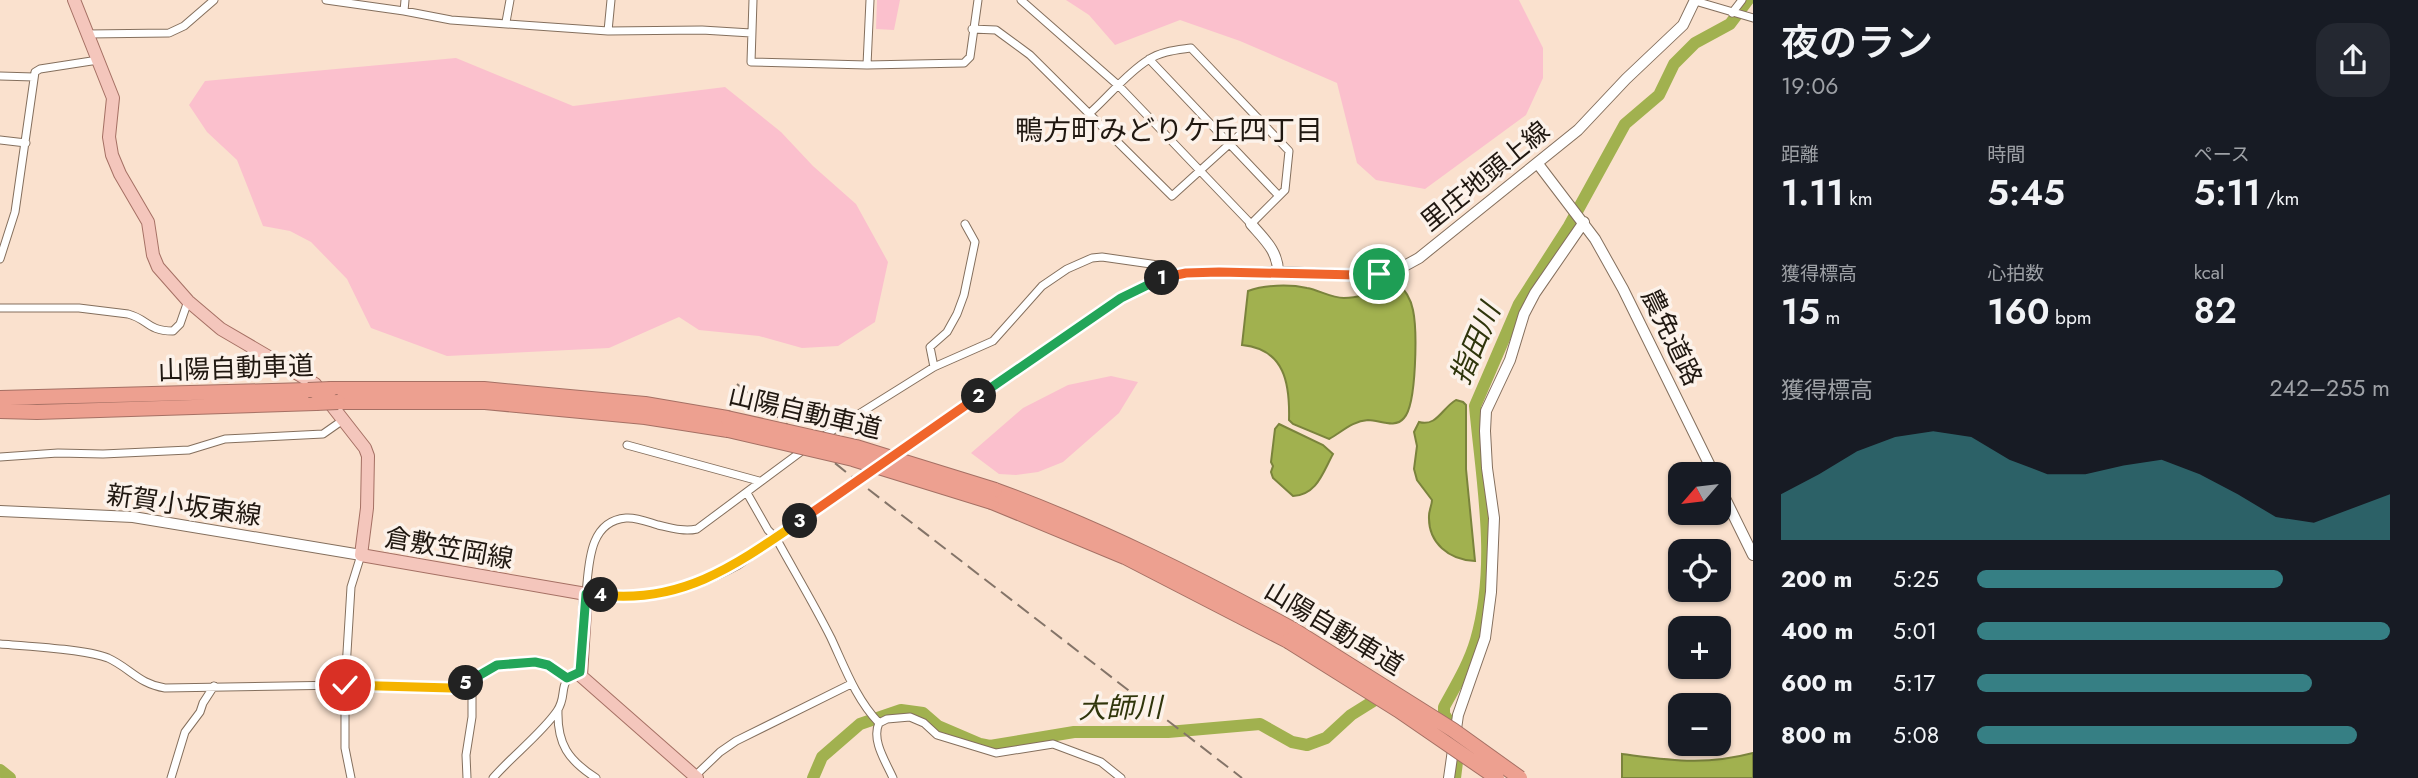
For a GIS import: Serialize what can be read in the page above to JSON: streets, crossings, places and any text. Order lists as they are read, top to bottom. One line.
{"streets":{"highway":["山陽自動車道"],"main road":["里庄地頭上線","農免道路","新賀小坂東線","倉敷笠岡線"]},"crossings":[["里庄地頭上線","農免道路"],["里庄地頭上線","倉敷笠岡線"],["新賀小坂東線","倉敷笠岡線"]],"districts":["鴨方町みどりケ丘四丁目"],"water":["指田川","大師川"],"north":"bottom left","page":{"heading":["夜のラン","19:06"],"stats":[["距離","1.11 km"],["時間","5:45"],["ペース","5:11 /km"],["獲得標高","15 m"],["心拍数","160 bpm"],["kcal","82"]],"pins":["1","2","3","4","5"],"chart":["獲得標高","242–255 m"],"map_buttons":["+","−"],"list":[{"name":"200 m","note":"5:25"},{"name":"400 m","note":"5:01"},{"name":"600 m","note":"5:17"},{"name":"800 m","note":"5:08"}]}}
